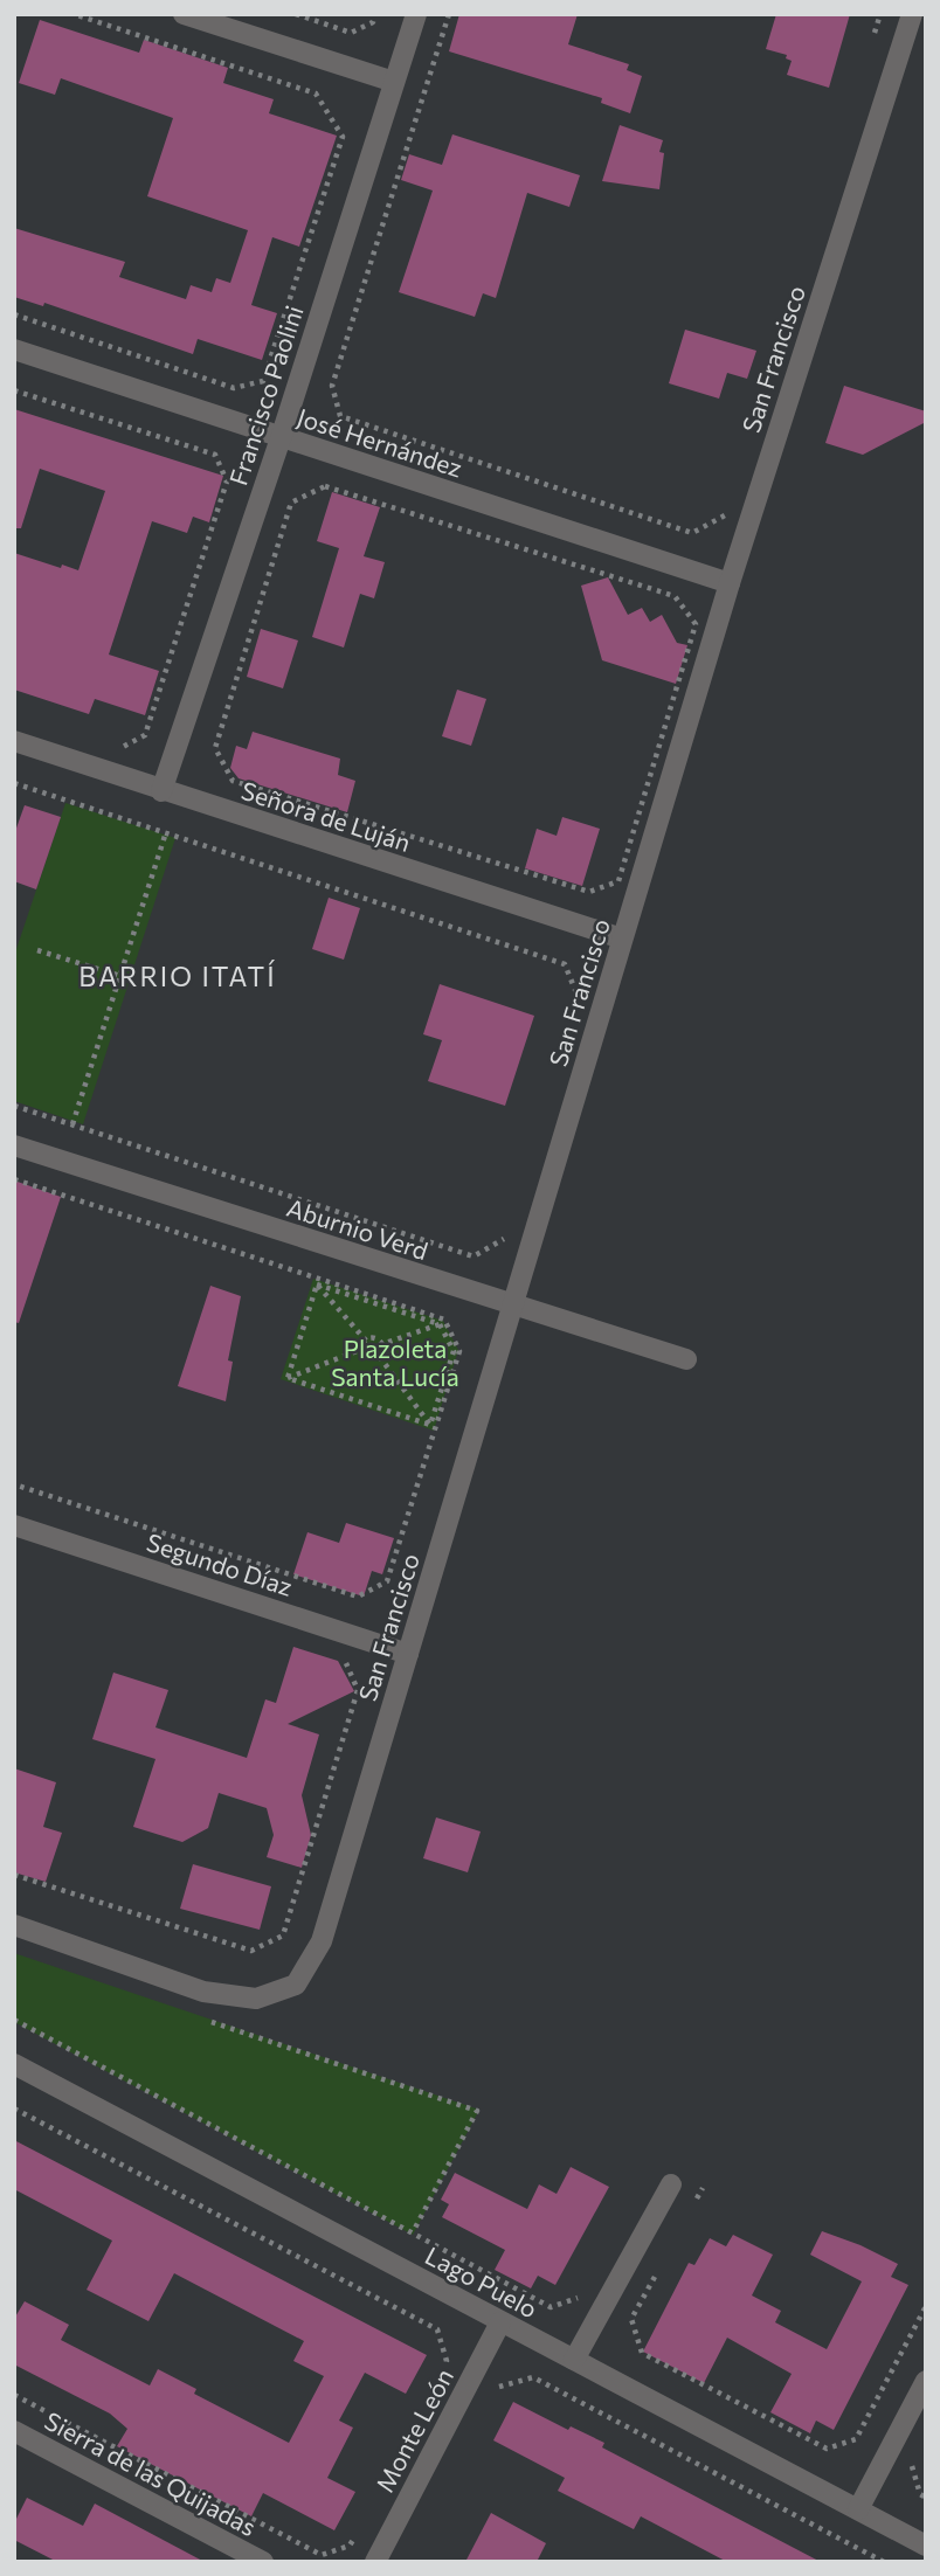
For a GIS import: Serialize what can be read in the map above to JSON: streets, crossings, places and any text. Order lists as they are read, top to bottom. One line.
{"streets":{"street":["San Francisco","Francisco Paolini","José Hernández","Señora de Luján","Aburnio Verd","Segundo Díaz","Lago Puelo","Monte León","Sierra de las Quijadas"]},"crossings":[["San Francisco","José Hernández"],["San Francisco","Señora de Luján"],["San Francisco","Aburnio Verd"],["San Francisco","Segundo Díaz"],["Francisco Paolini","José Hernández"],["Francisco Paolini","Señora de Luján"],["Lago Puelo","Monte León"]],"districts":["BARRIO ITATÍ"],"parks":["Plazoleta Santa Lucía"]}
